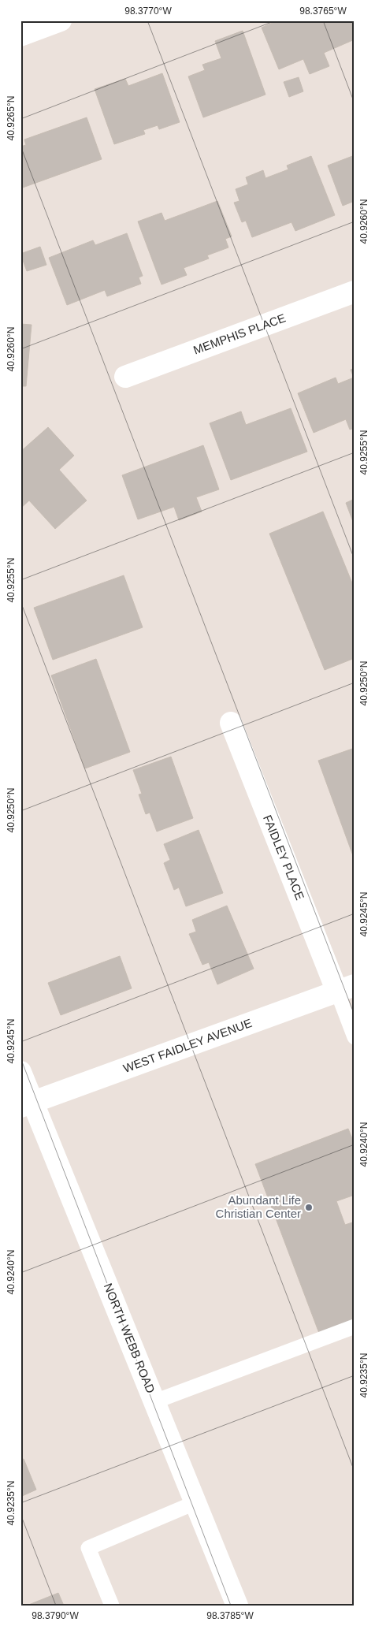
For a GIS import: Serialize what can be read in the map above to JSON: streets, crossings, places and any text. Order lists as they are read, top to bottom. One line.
{"streets":{"street":["MEMPHIS PLACE","FAIDLEY PLACE","WEST FAIDLEY AVENUE","NORTH WEBB ROAD"]},"crossings":[["FAIDLEY PLACE","WEST FAIDLEY AVENUE"],["WEST FAIDLEY AVENUE","NORTH WEBB ROAD"]],"places":["Abundant Life Christian Center"],"coordinates":["98.3770°W","98.3765°W","40.9265°N","40.9260°N","40.9255°N","40.9250°N","40.9245°N","40.9240°N","40.9235°N","98.3790°W","98.3785°W"]}
